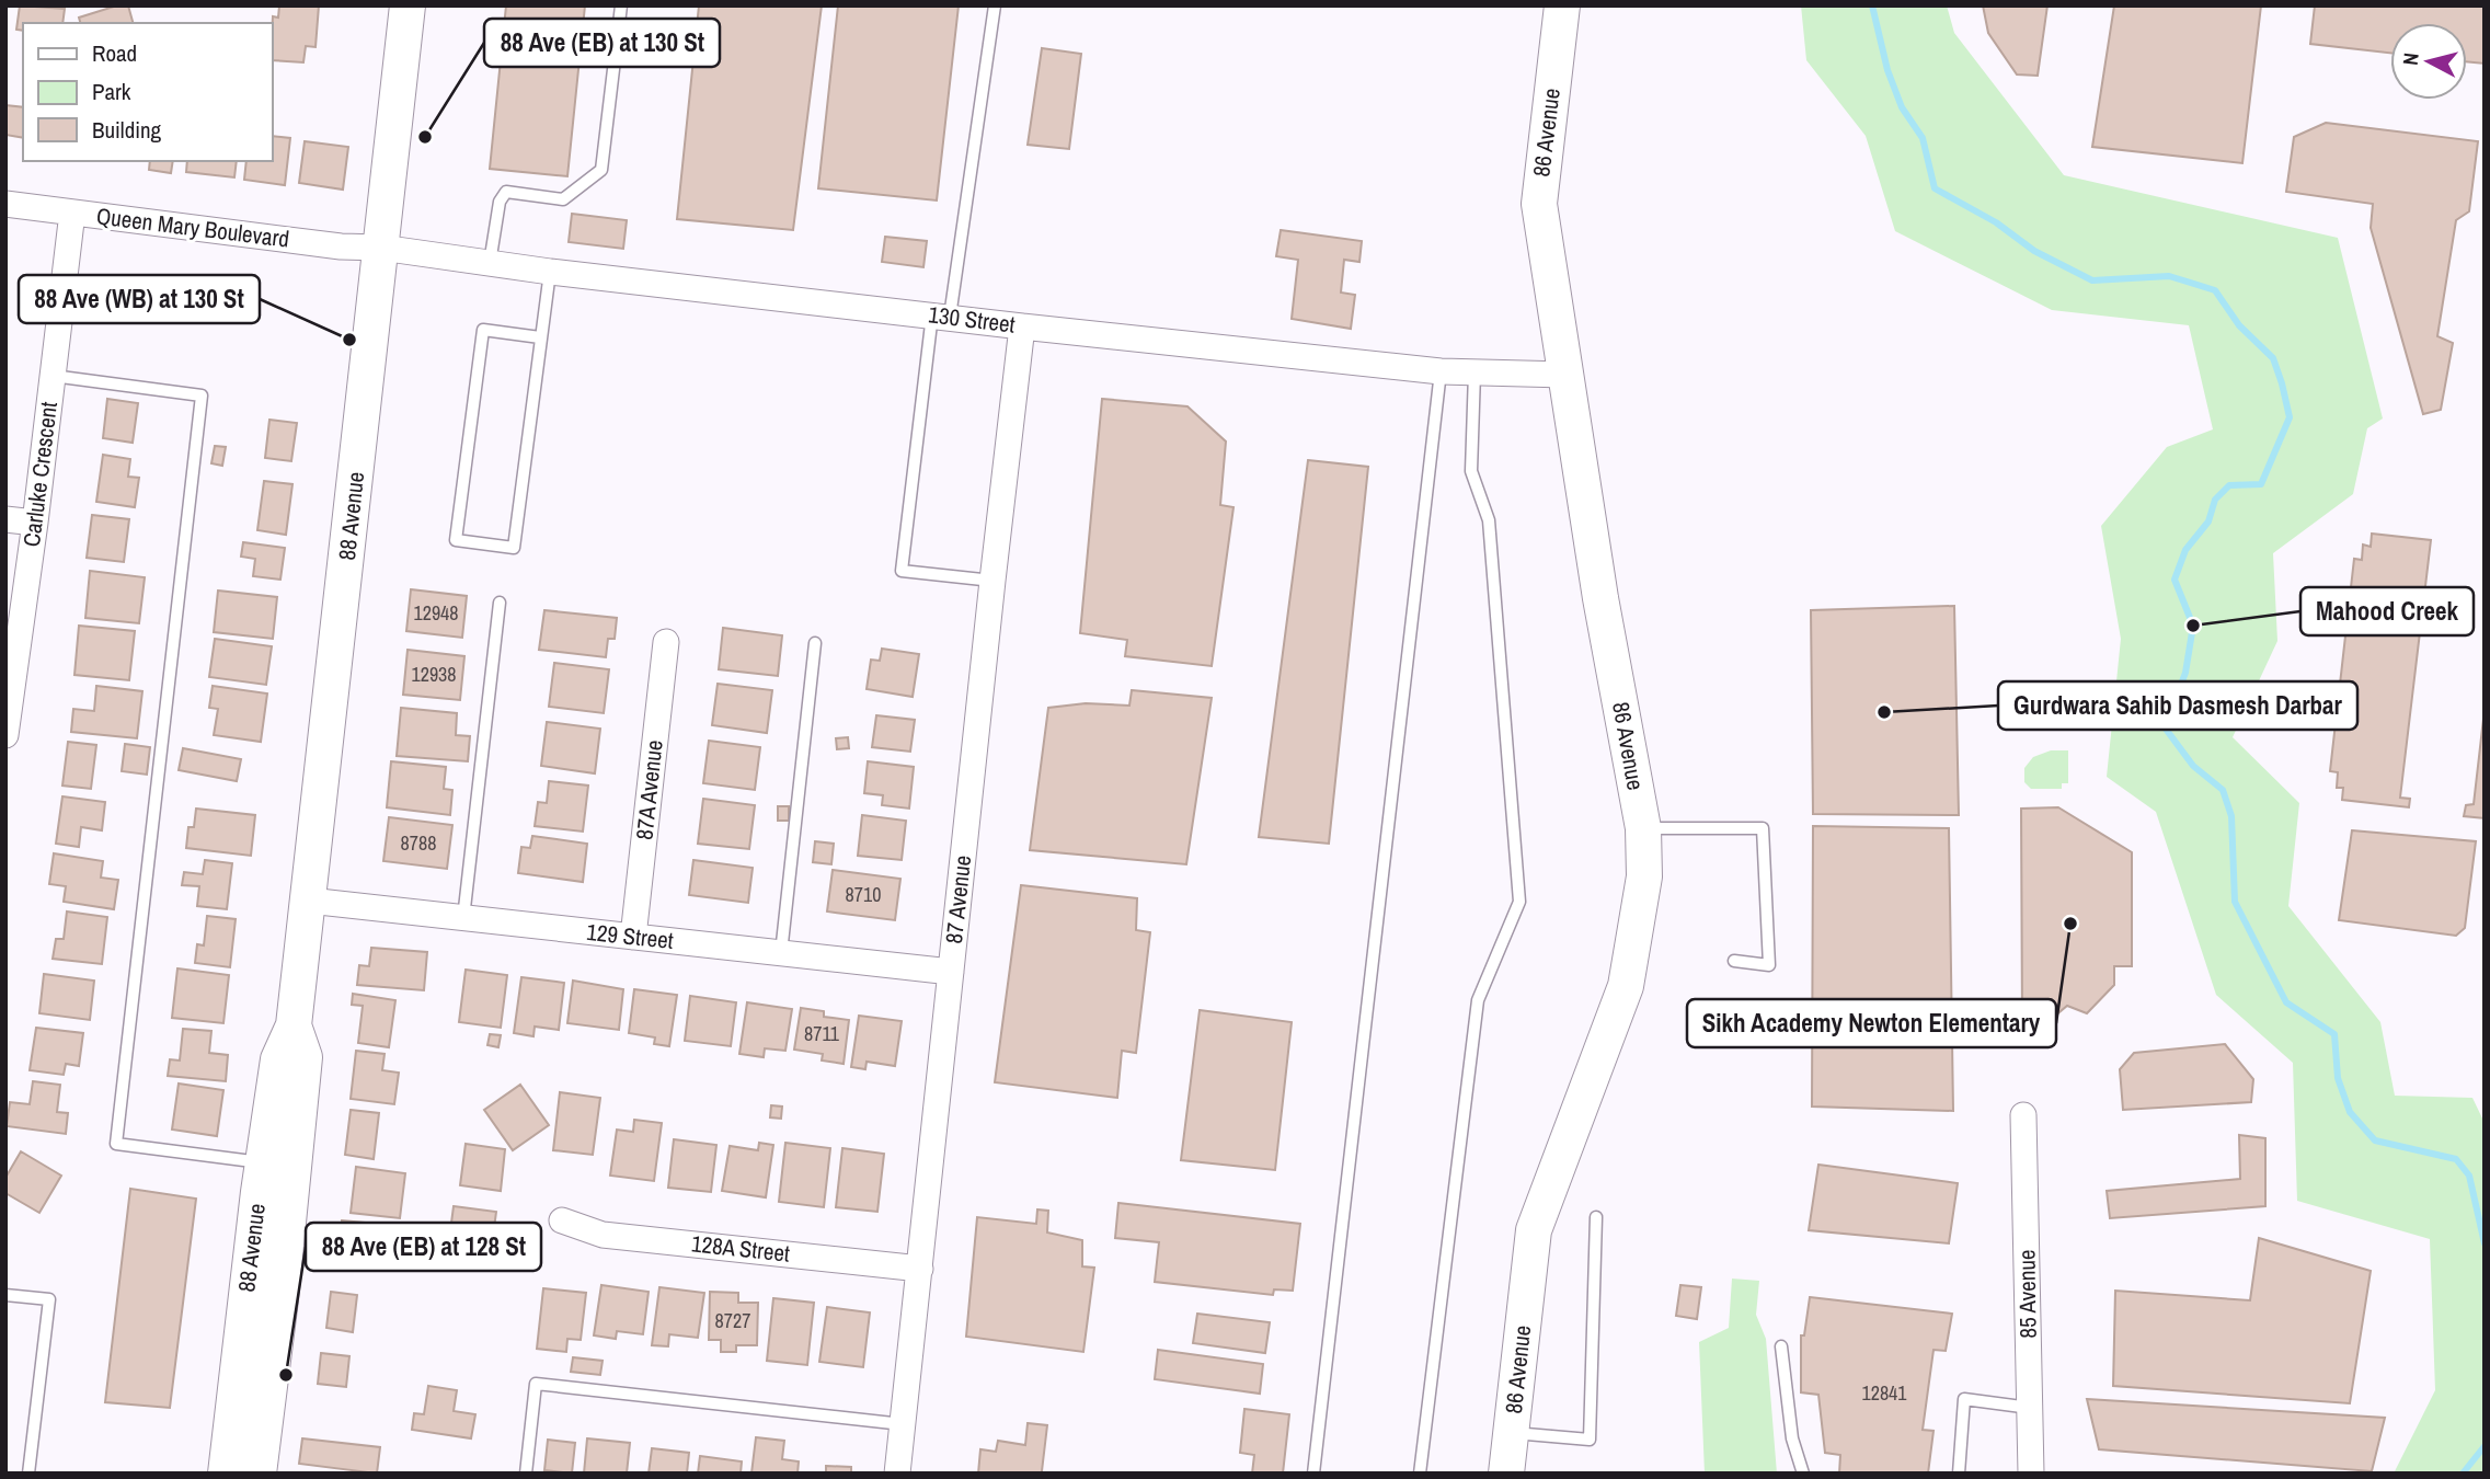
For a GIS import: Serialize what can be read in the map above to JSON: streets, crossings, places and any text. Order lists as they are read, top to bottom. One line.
{"streets":{"main road":["86 Avenue","88 Avenue"],"street":["Queen Mary Boulevard","130 Street","Carluke Crescent","87A Avenue","87 Avenue","129 Street","128A Street","85 Avenue"]},"crossings":[["86 Avenue","130 Street"],["Queen Mary Boulevard","130 Street"],["Queen Mary Boulevard","Carluke Crescent"],["Queen Mary Boulevard","88 Avenue"],["130 Street","88 Avenue"],["130 Street","87 Avenue"],["88 Avenue","129 Street"],["87A Avenue","129 Street"],["87 Avenue","129 Street"],["87 Avenue","128A Street"]],"places":["88 Ave (EB) at 130 St","88 Ave (WB) at 130 St","Mahood Creek","Gurdwara Sahib Dasmesh Darbar","Sikh Academy Newton Elementary","88 Ave (EB) at 128 St"],"house_numbers":["12948","12938","8788","8710","8711","8727","12841"],"legend":["Road","Park","Building"],"north":"left"}
